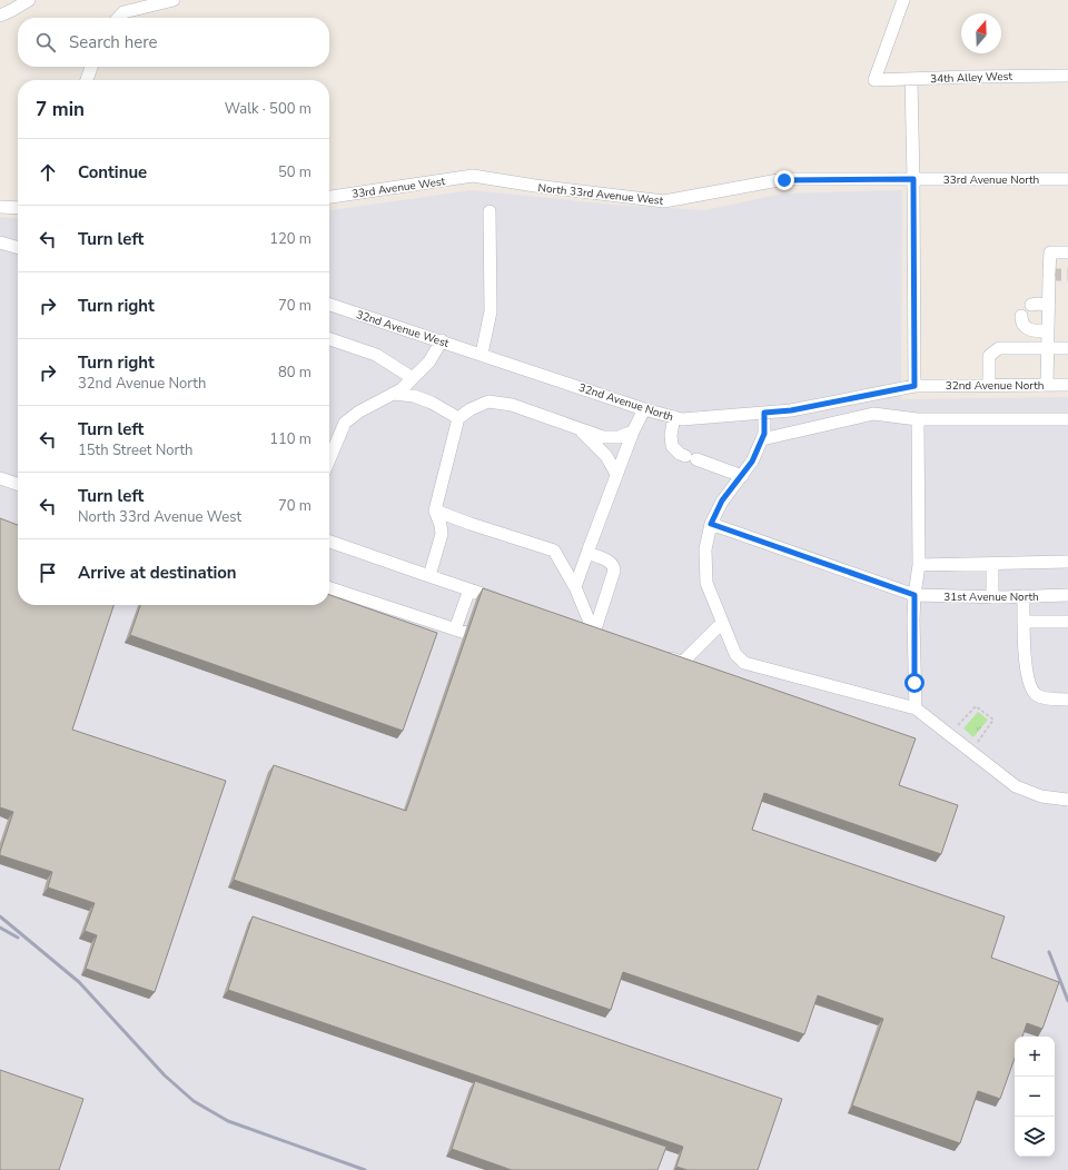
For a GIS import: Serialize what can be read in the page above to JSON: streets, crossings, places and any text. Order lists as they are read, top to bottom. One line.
{"streets":{"street":["34th Alley West","33rd Avenue North","33rd Avenue West","North 33rd Avenue West","32nd Avenue West","32nd Avenue North","31st Avenue North"]},"crossings":[["33rd Avenue North","North 33rd Avenue West"],["33rd Avenue West","North 33rd Avenue West"],["32nd Avenue West","32nd Avenue North"]],"north":"top","page":{"search":"Search here","heading":["7 min","Walk · 500 m"],"list":[["Continue","50 m"],["Turn left","120 m"],["Turn right","70 m"],["Turn right","32nd Avenue North","80 m"],["Turn left","15th Street North","110 m"],["Turn left","North 33rd Avenue West","70 m"],"Arrive at destination"],"map_buttons":["+","−"]}}
